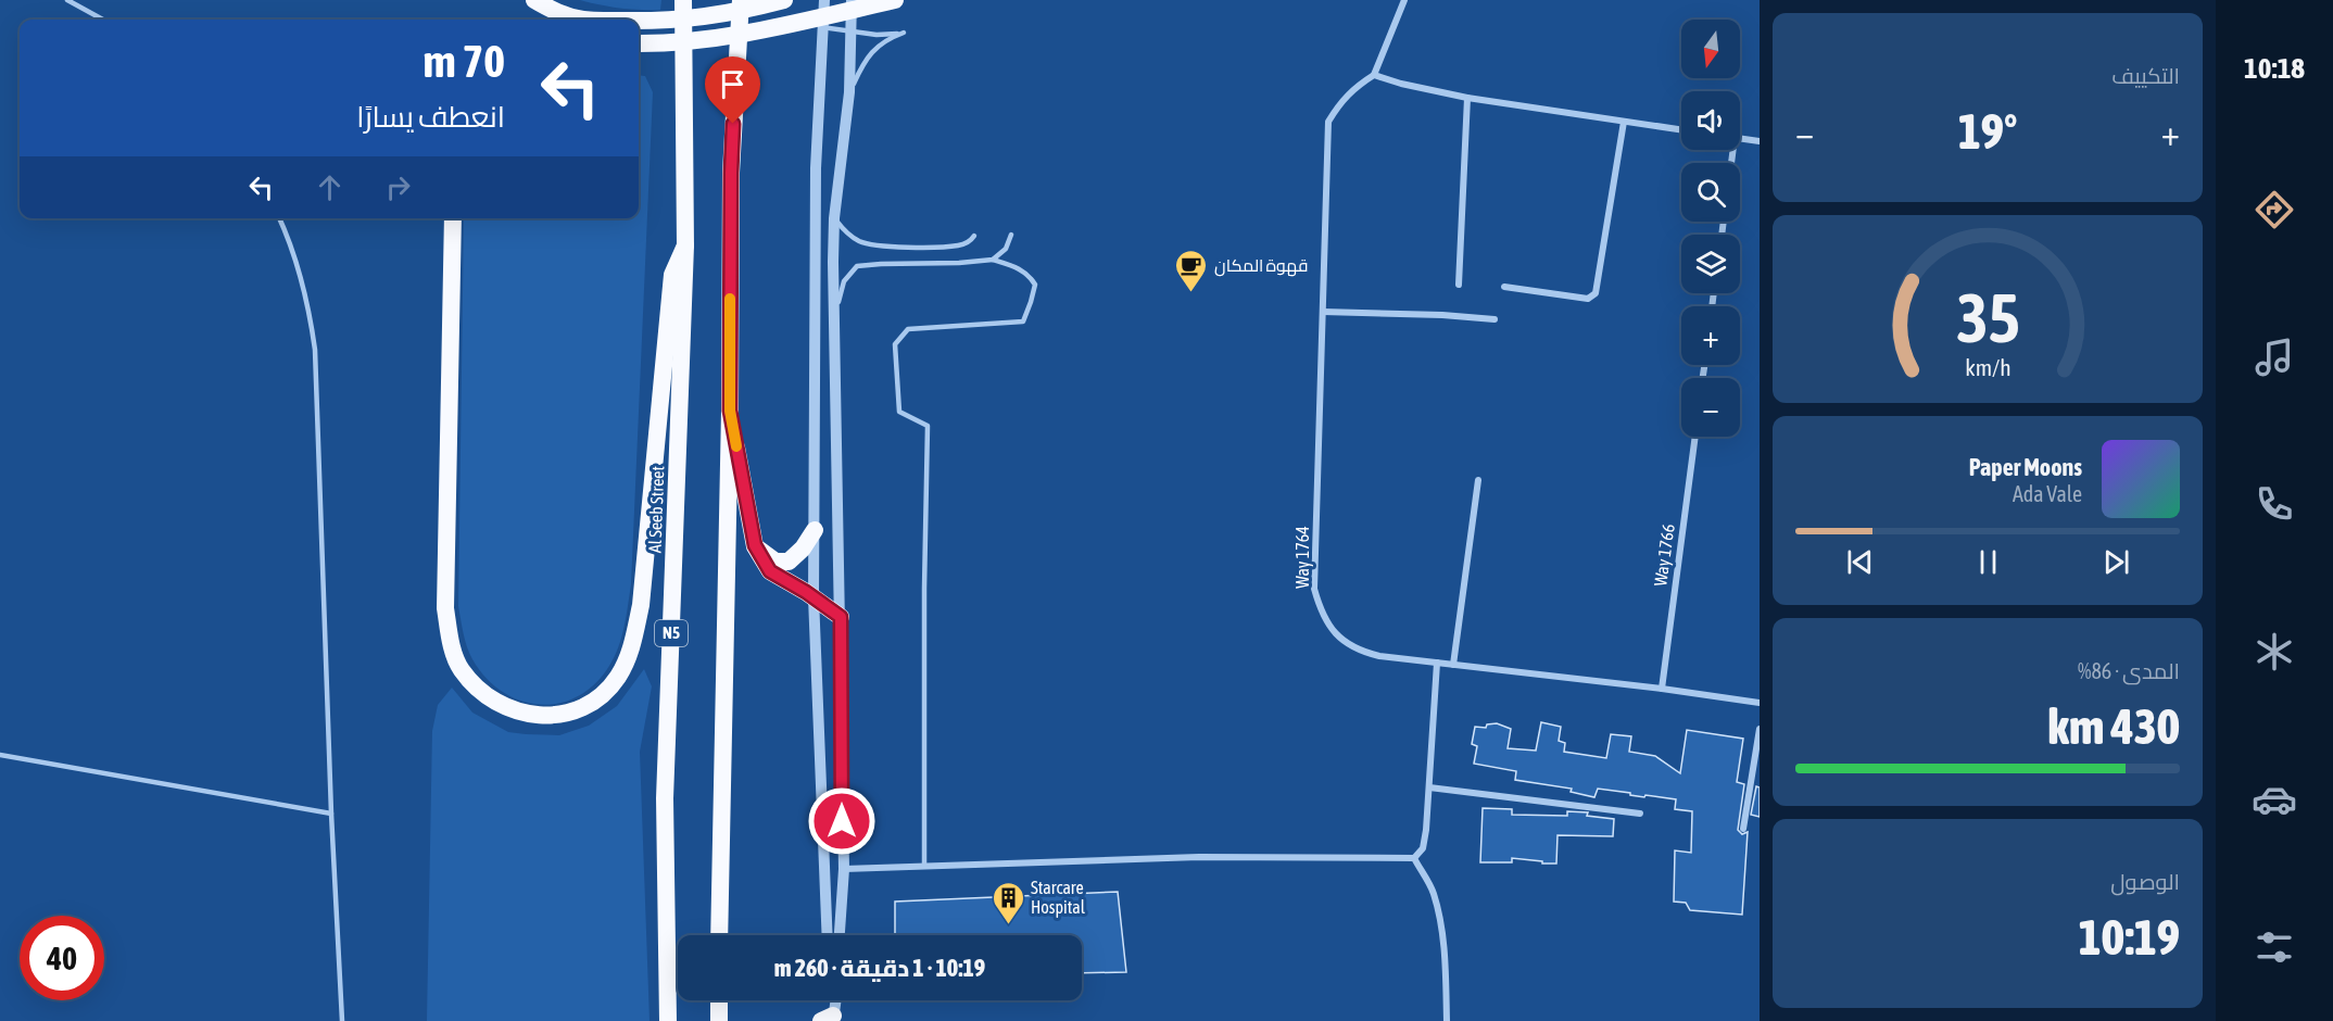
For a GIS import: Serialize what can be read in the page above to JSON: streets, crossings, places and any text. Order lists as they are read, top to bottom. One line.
{"streets":{"highway":["Al Seeb Street","N5"],"street":["Way 1766","Way 1764"]},"crossings":[["Way 1766","Way 1764"]],"places":{"cafe":["قهوة المكان"],"building":["Starcare Hospital"]},"north":"bottom","page":{"tabs":"10:18","tile":["التكييف",["المدى · 86%","430 km"],["الوصول","10:19"]],"map_buttons":["+","−"],"turn":["70 m","انعطف يسارًا"],"heat":["−","19°","+"],"song":["Paper Moons","Ada Vale"],"limit":"40","trip":"10:19 · 1 دقيقة · 260 m","gauge":["35","km/h"]}}
